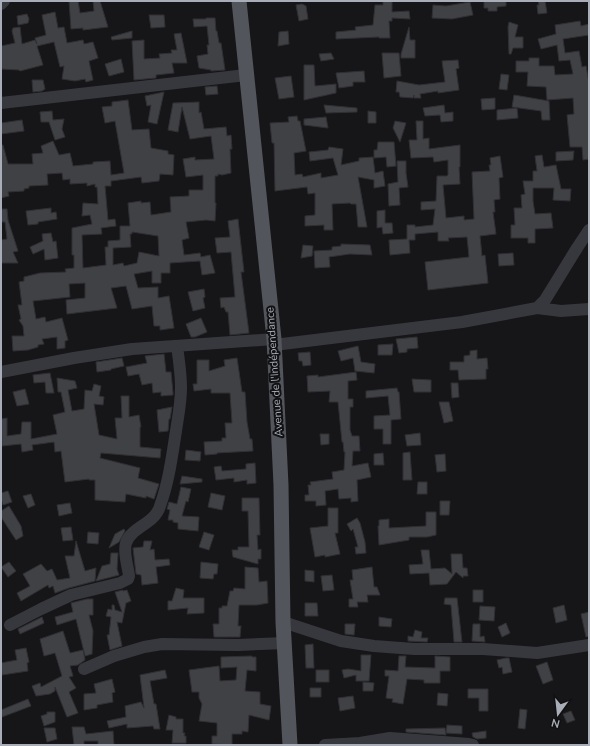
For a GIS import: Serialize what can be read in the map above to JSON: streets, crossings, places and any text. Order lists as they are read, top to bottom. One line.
{"streets":{"main road":["Avenue de l'Indépendance"]},"north":"bottom"}
